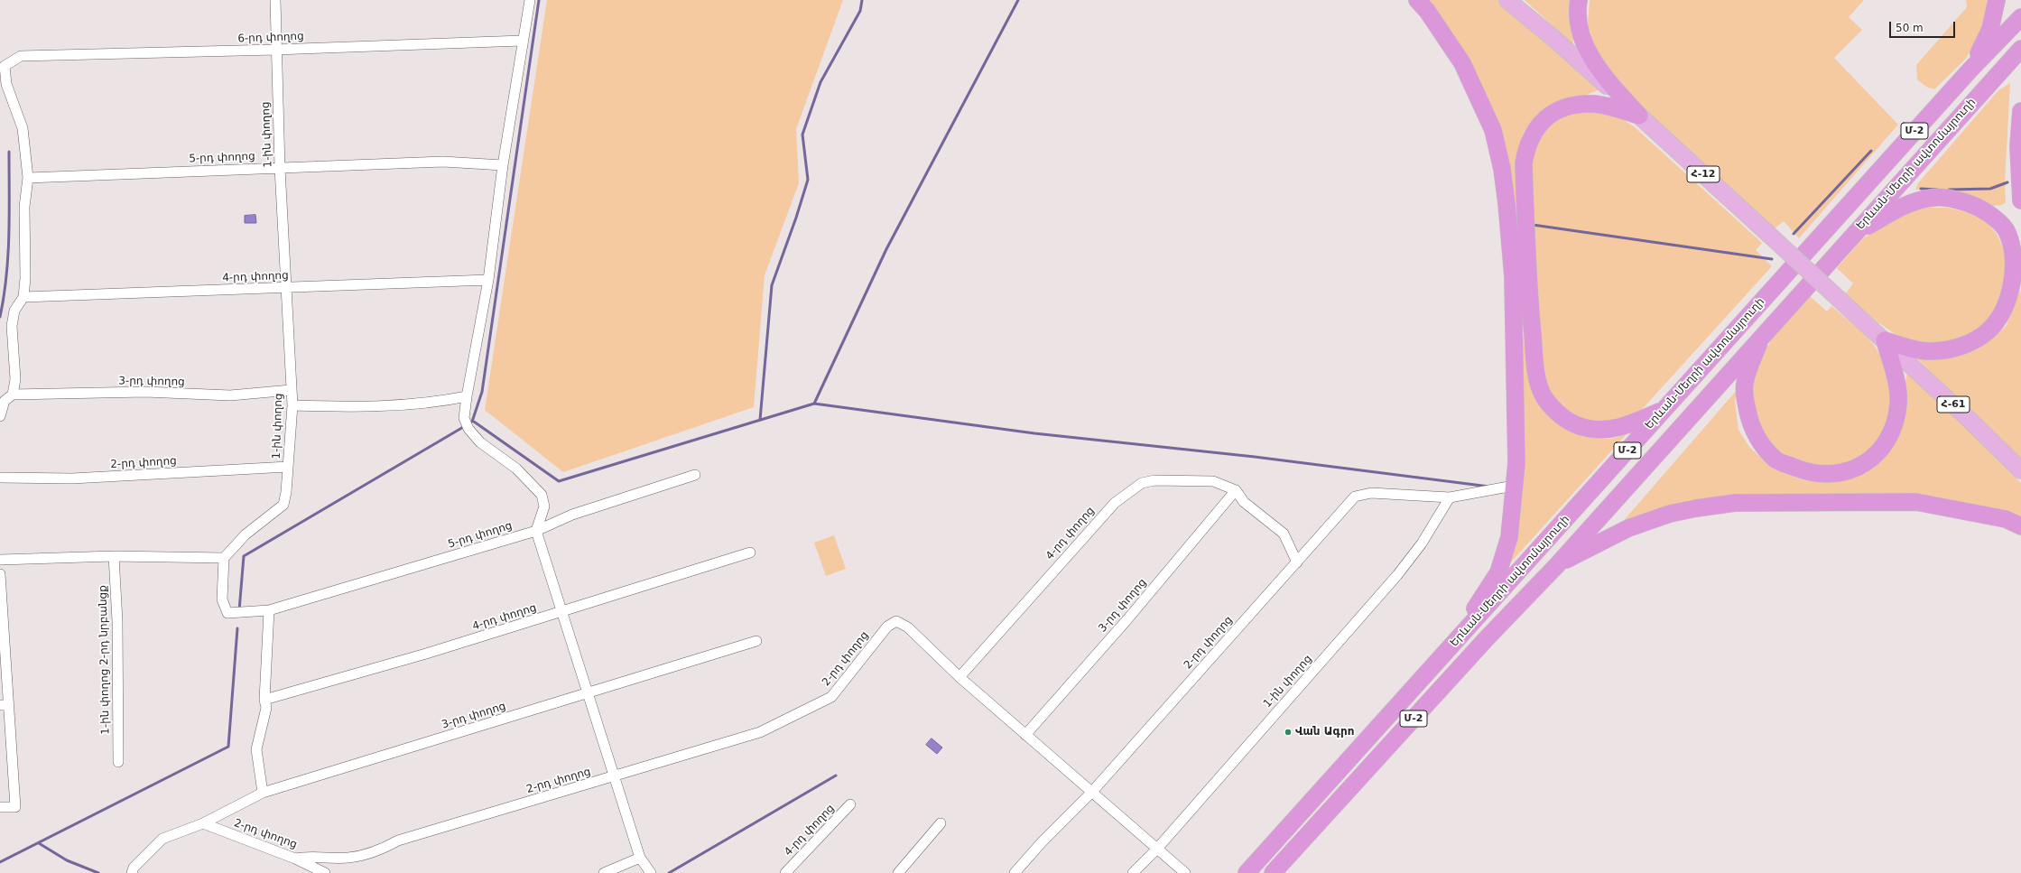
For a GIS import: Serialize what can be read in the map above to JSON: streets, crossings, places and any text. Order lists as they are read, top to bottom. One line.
{"streets":{"highway":["Մ-2","Երևան-Մեղրի ավտոմայրուղի"],"main road":["Հ-12","Հ-61"],"street":["6-րդ փողոց","1-ին փողոց","5-րդ փողոց","4-րդ փողոց","3-րդ փողոց","2-րդ փողոց","1-ին փողոց 2-րդ նրբանցք"]},"crossings":[["6-րդ փողոց","1-ին փողոց"],["1-ին փողոց","5-րդ փողոց"],["1-ին փողոց","4-րդ փողոց"],["1-ին փողոց","3-րդ փողոց"],["1-ին փողոց","2-րդ փողոց"],["Հ-12","Հ-61"],["4-րդ փողոց","3-րդ փողոց"],["4-րդ փողոց","2-րդ փողոց"],["3-րդ փողոց","2-րդ փողոց"]],"places":["Վան Ագրո"],"scale_bar":"50 m"}
